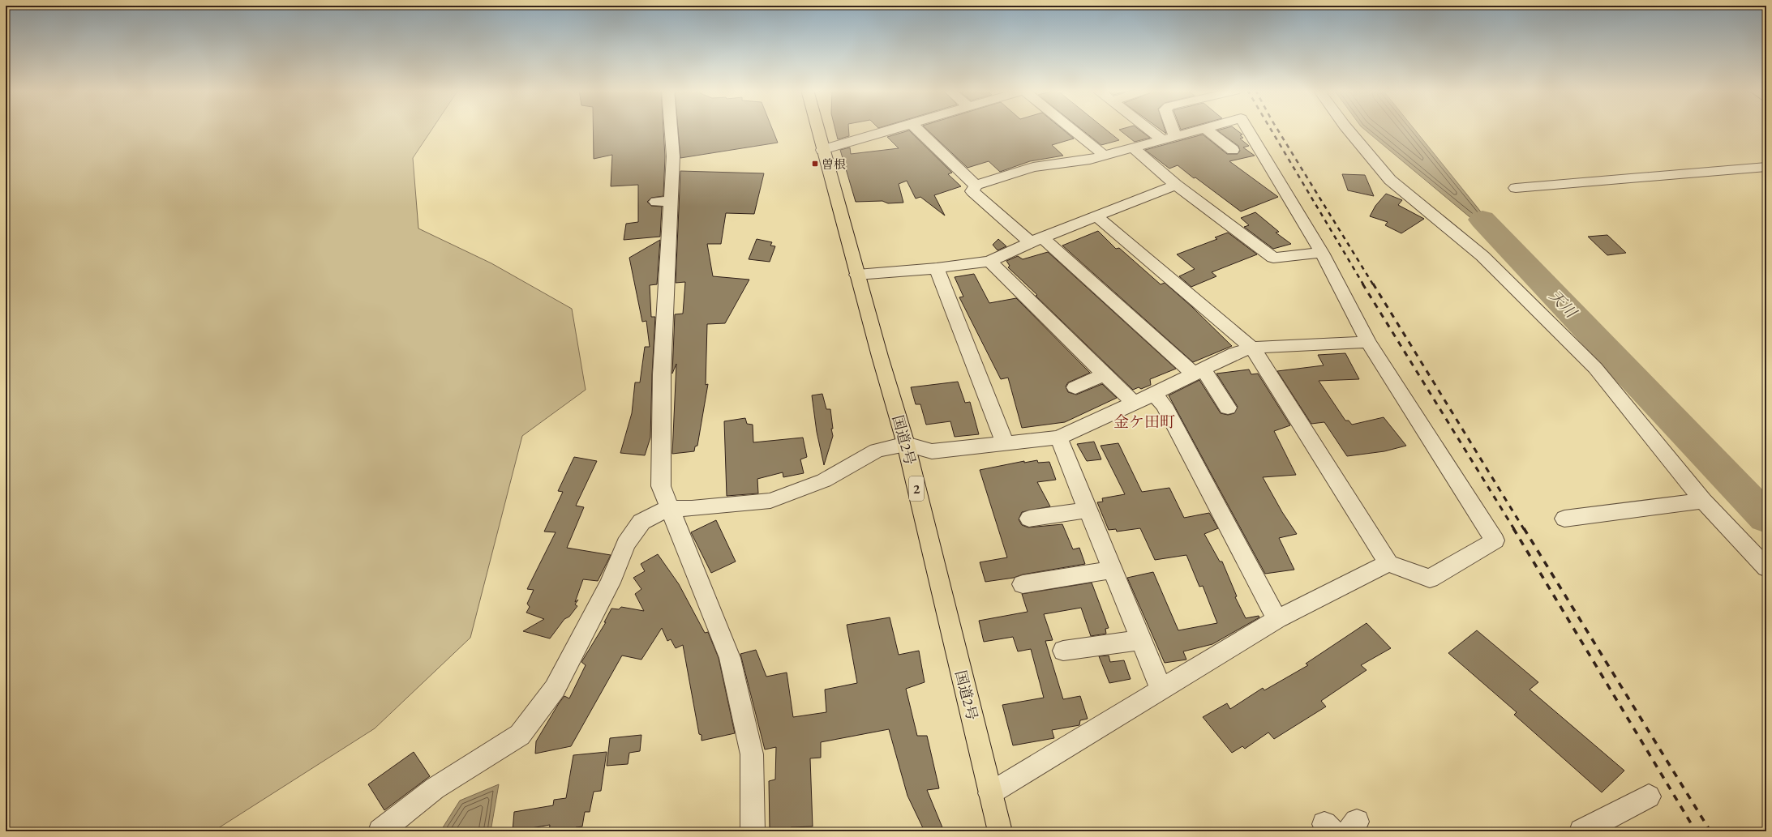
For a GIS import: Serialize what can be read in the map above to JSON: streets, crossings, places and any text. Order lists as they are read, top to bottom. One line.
{"streets":{"highway":["国道2号","2"]},"districts":["金ケ田町"],"water":["天川"],"places":{"transit":["曽根"]}}
